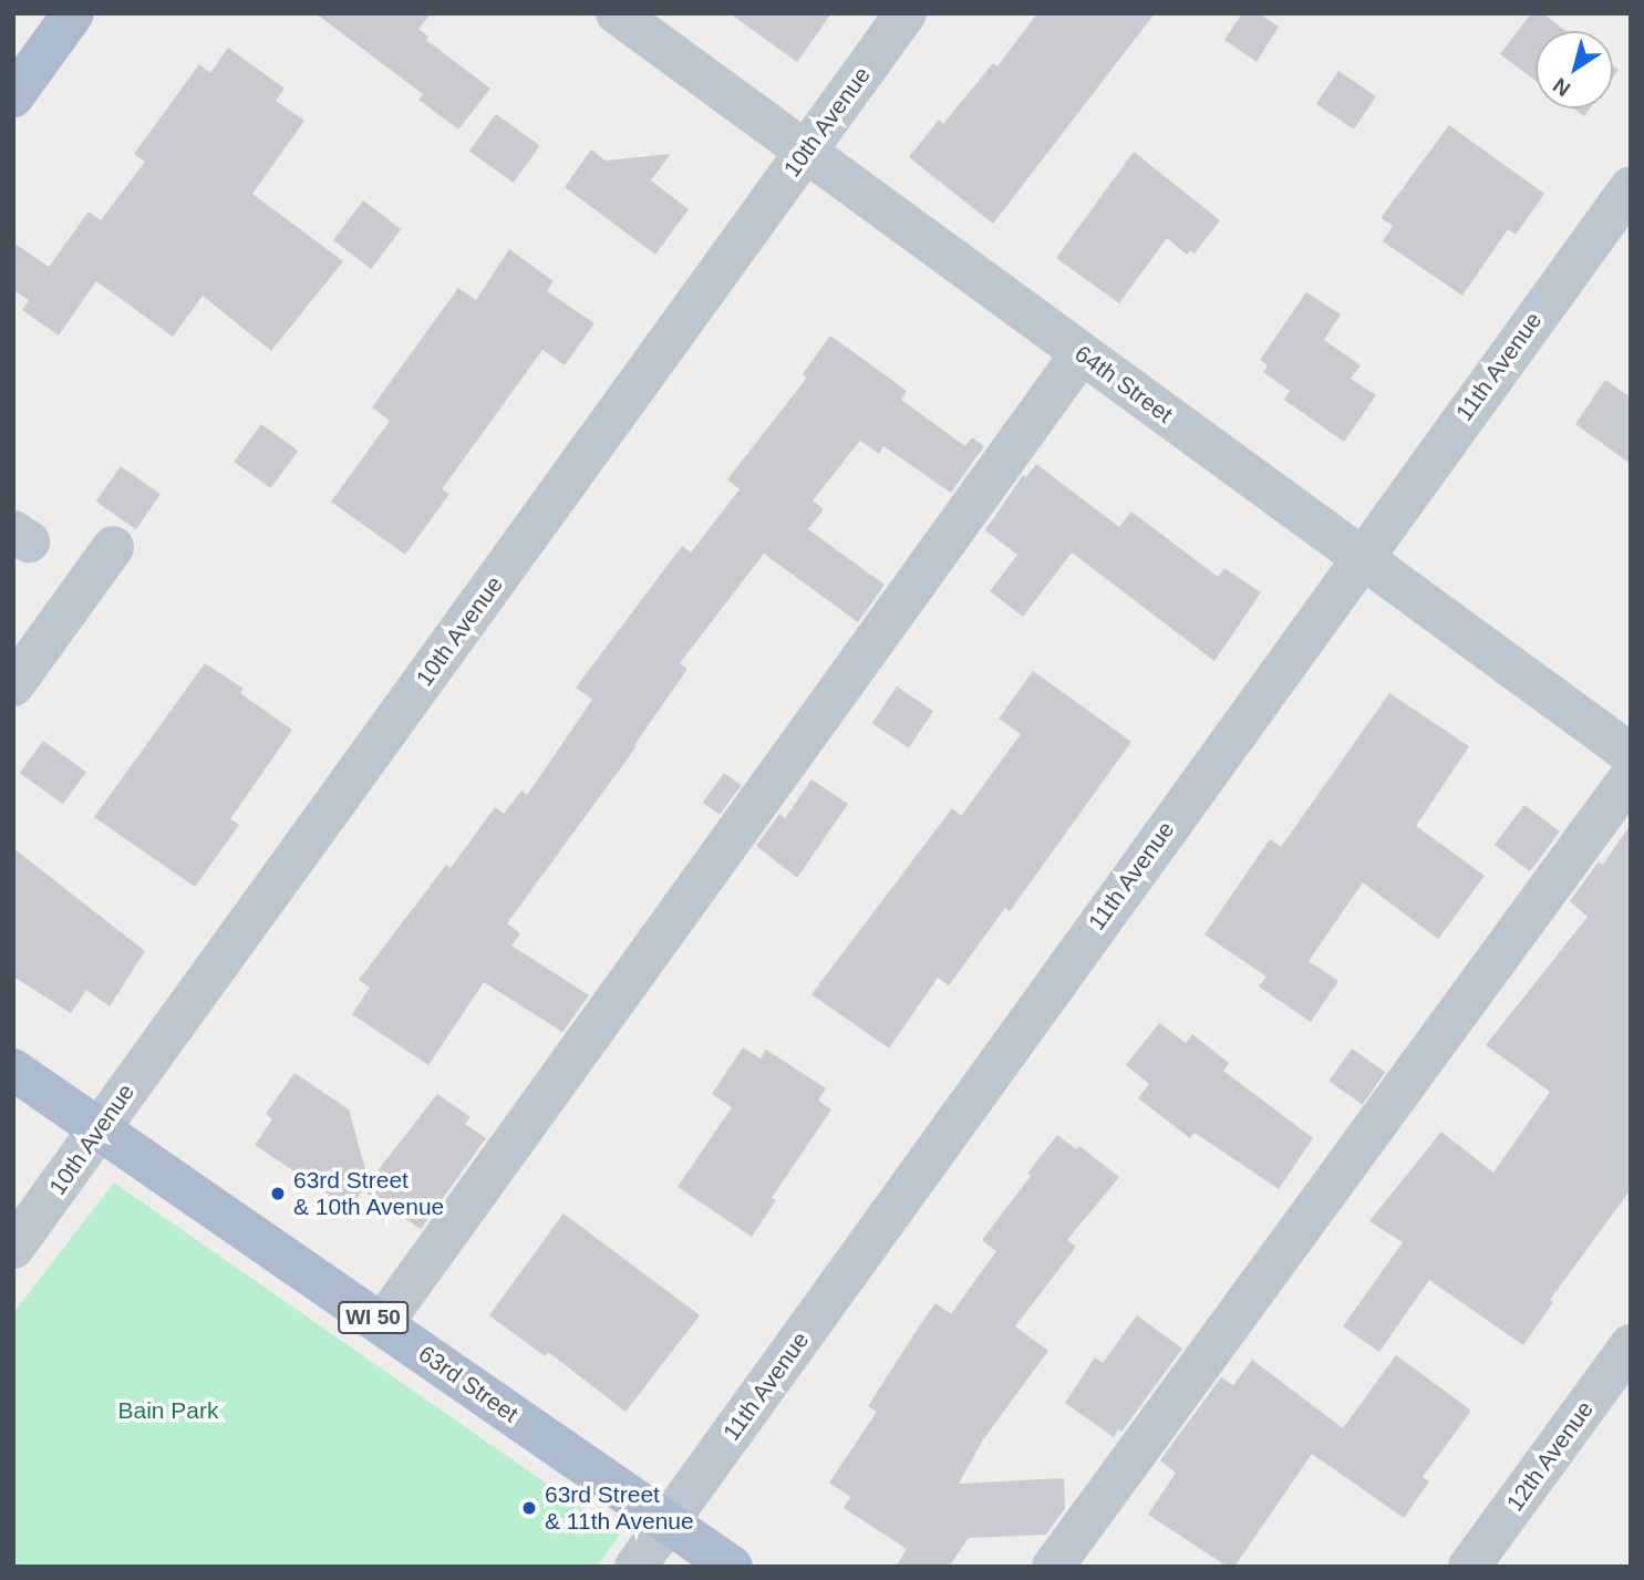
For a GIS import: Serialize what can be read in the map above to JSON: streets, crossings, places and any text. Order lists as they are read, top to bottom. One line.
{"streets":{"main road":["WI 50","63rd Street"],"street":["10th Avenue","11th Avenue","64th Street","12th Avenue"]},"crossings":[["10th Avenue","64th Street"],["10th Avenue","63rd Street"],["11th Avenue","64th Street"],["11th Avenue","63rd Street"]],"parks":["Bain Park"],"places":["63rd Street & 10th Avenue","63rd Street & 11th Avenue"],"north":"bottom left"}
